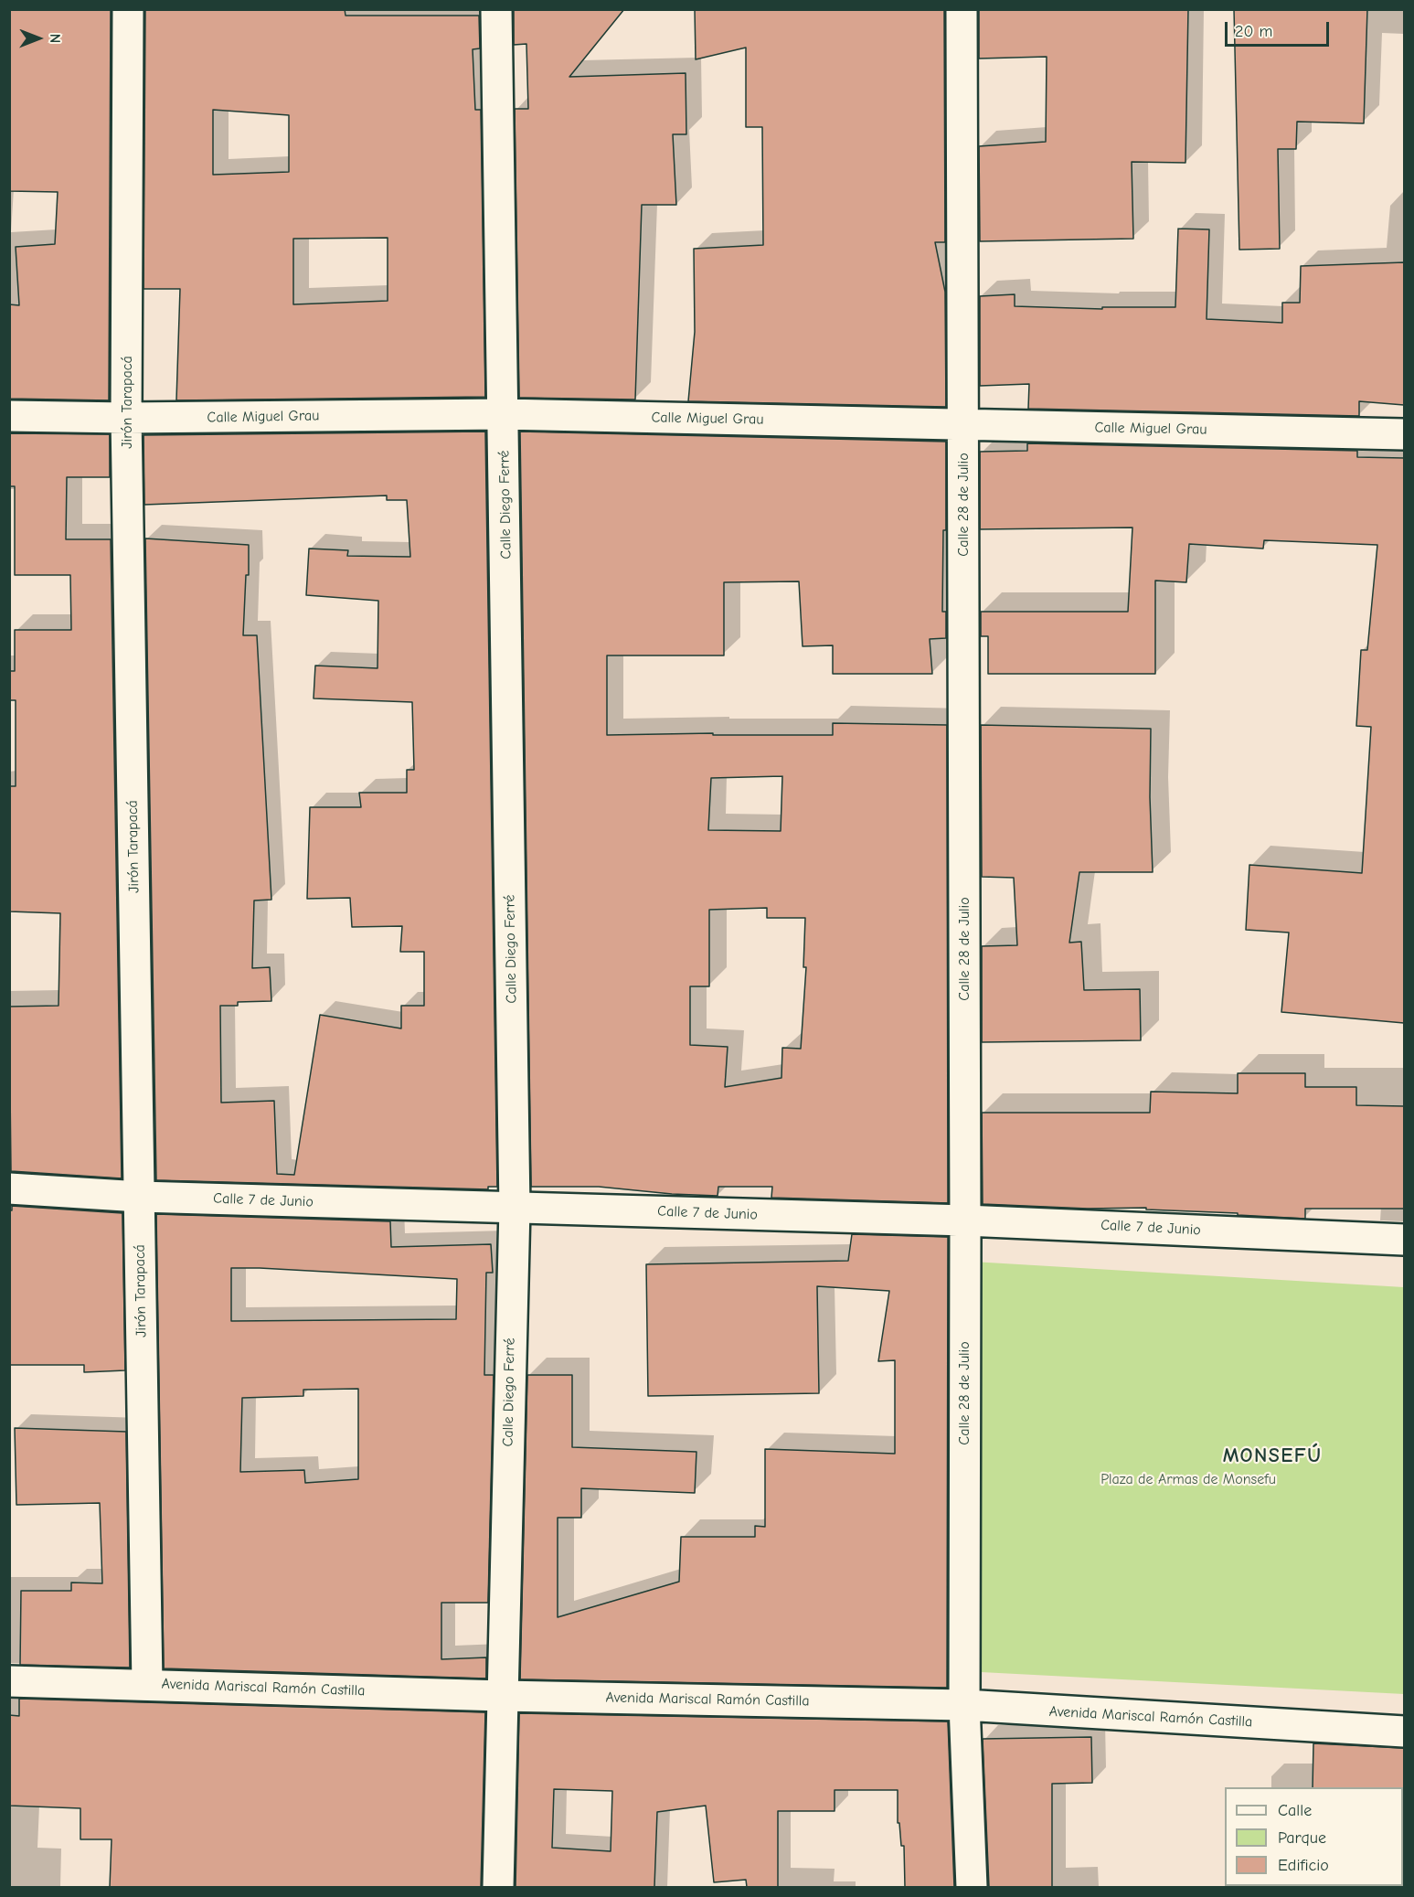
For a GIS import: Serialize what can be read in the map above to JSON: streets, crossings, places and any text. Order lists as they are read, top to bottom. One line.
{"streets":{"street":["Jirón Tarapacá","Calle Miguel Grau","Calle Diego Ferré","Calle 28 de Julio","Calle 7 de Junio","Avenida Mariscal Ramón Castilla"]},"crossings":[["Jirón Tarapacá","Calle Miguel Grau"],["Jirón Tarapacá","Calle 7 de Junio"],["Jirón Tarapacá","Avenida Mariscal Ramón Castilla"],["Calle Miguel Grau","Calle Diego Ferré"],["Calle Miguel Grau","Calle 28 de Julio"],["Calle Diego Ferré","Calle 7 de Junio"],["Calle Diego Ferré","Avenida Mariscal Ramón Castilla"],["Calle 28 de Julio","Calle 7 de Junio"],["Calle 28 de Julio","Avenida Mariscal Ramón Castilla"]],"districts":["MONSEFÚ"],"parks":["Plaza de Armas de Monsefu"],"legend":["Calle","Parque","Edificio"],"scale_bar":"20 m","north":"right"}
